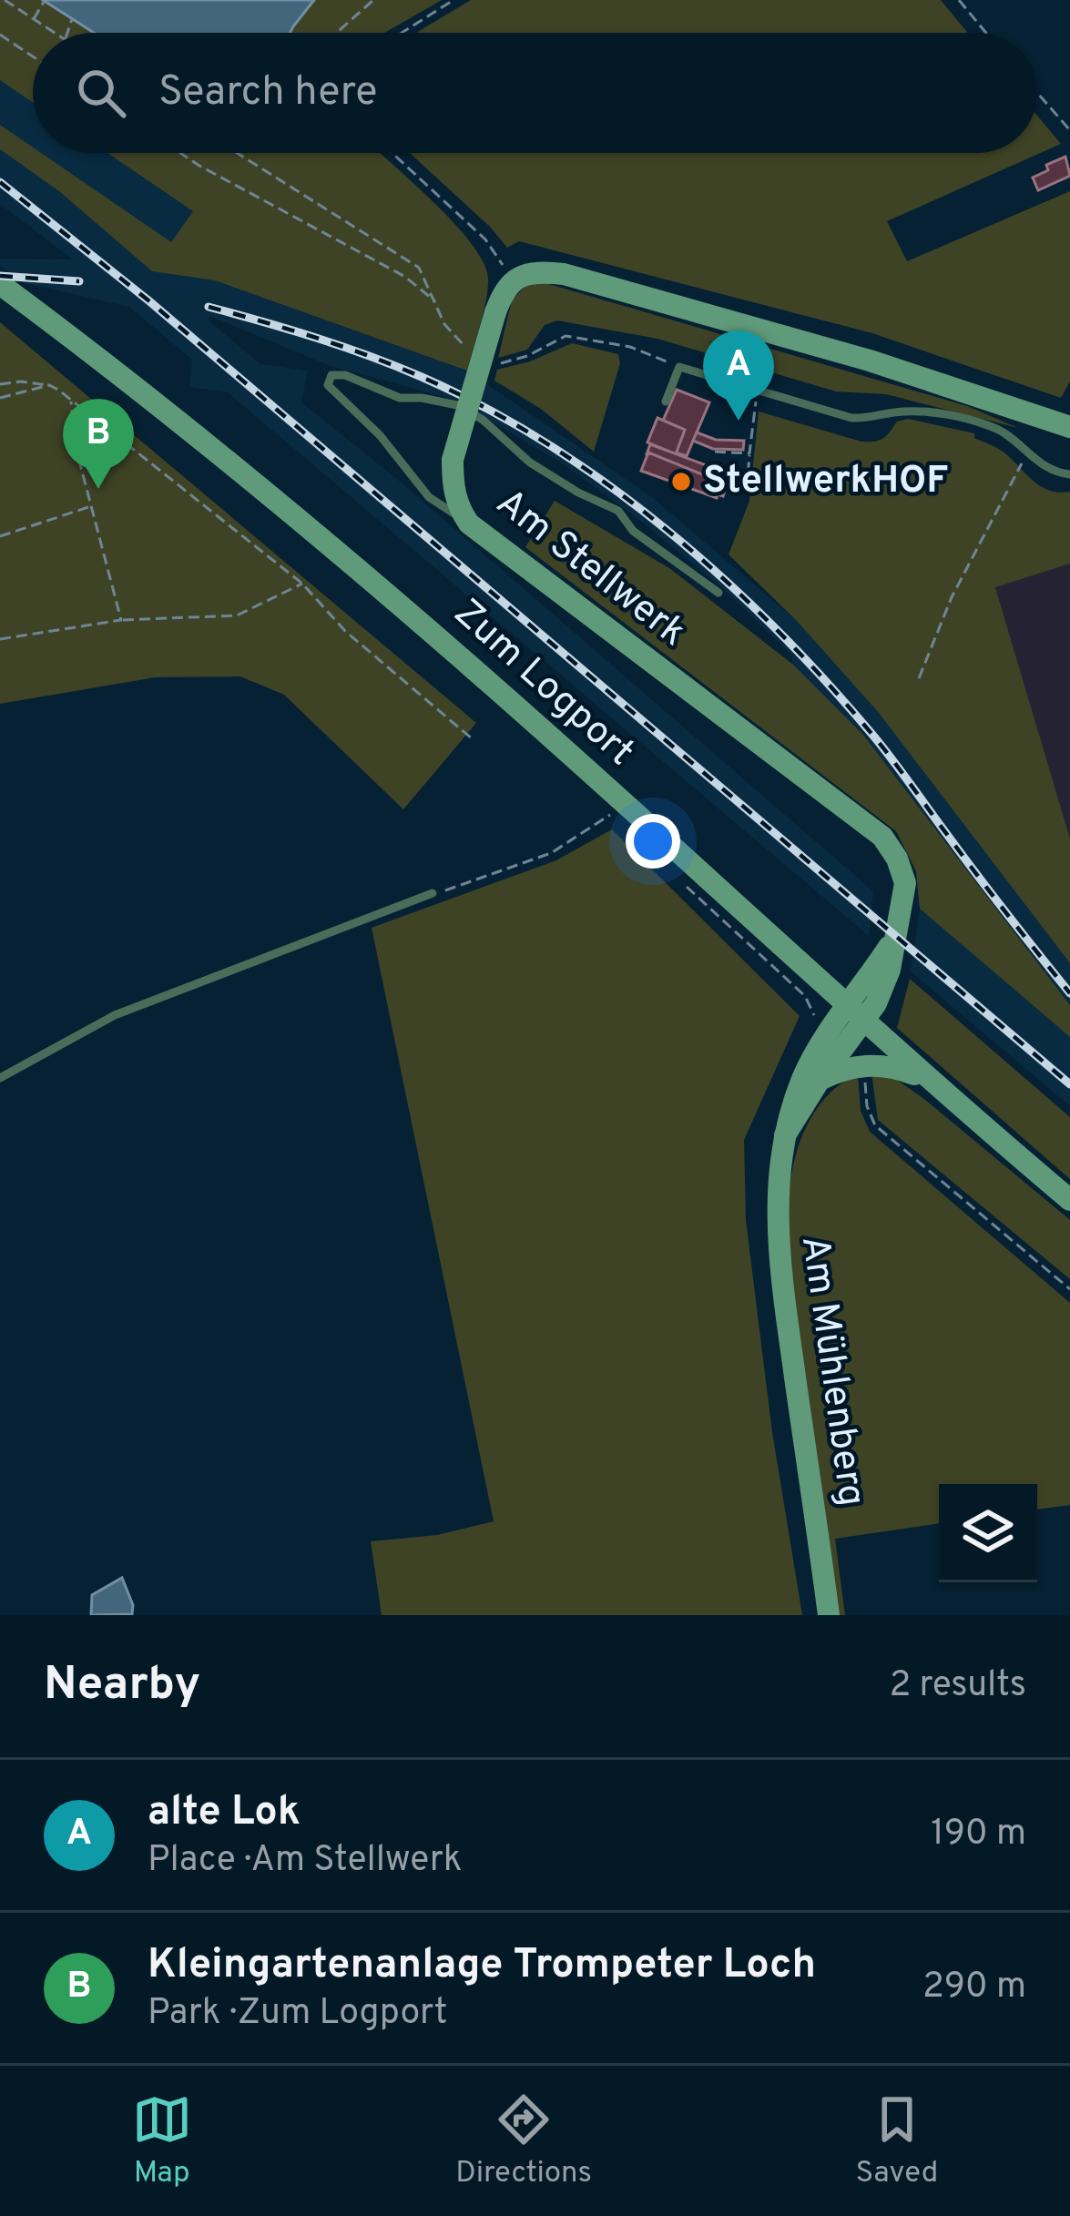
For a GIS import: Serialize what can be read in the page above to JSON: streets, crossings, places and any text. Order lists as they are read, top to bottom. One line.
{"streets":{"street":["Am Stellwerk","Zum Logport","Am Mühlenberg"]},"crossings":[["Am Stellwerk","Zum Logport"],["Am Stellwerk","Am Mühlenberg"],["Zum Logport","Am Mühlenberg"]],"places":["StellwerkHOF"],"page":{"search":"Search here","pins":["A","B"],"heading":["Nearby","2 results"],"list":[{"mark":"A","name":"alte Lok","note":"Place · Am Stellwerk","value":"190 m"},{"mark":"B","name":"Kleingartenanlage Trompeter Loch","note":"Park · Zum Logport","value":"290 m"}],"nav":["Map","Directions","Saved"]}}
